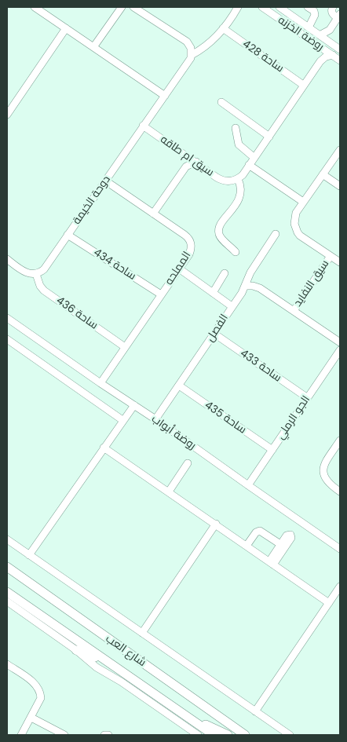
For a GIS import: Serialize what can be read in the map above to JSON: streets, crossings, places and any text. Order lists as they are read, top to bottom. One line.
{"streets":{"main road":["شارع العب"],"street":["روضة الخزنه","ساحة 428","سيق ام طاقه","دوحة الخيمة","ساحة 434","المملحه","سيق النفايد","ساحة 436","الفصل","ساحة 433","ساحة 435","الجو الرملي","روضة أبواب"]},"crossings":[["سيق ام طاقه","دوحة الخيمة"],["دوحة الخيمة","ساحة 434"],["دوحة الخيمة","المملحه"],["دوحة الخيمة","ساحة 436"],["ساحة 434","المملحه"],["المملحه","ساحة 436"],["المملحه","روضة أبواب"],["الفصل","ساحة 433"],["الفصل","ساحة 435"],["الفصل","روضة أبواب"],["ساحة 433","الجو الرملي"],["ساحة 435","الجو الرملي"],["الجو الرملي","روضة أبواب"]]}
